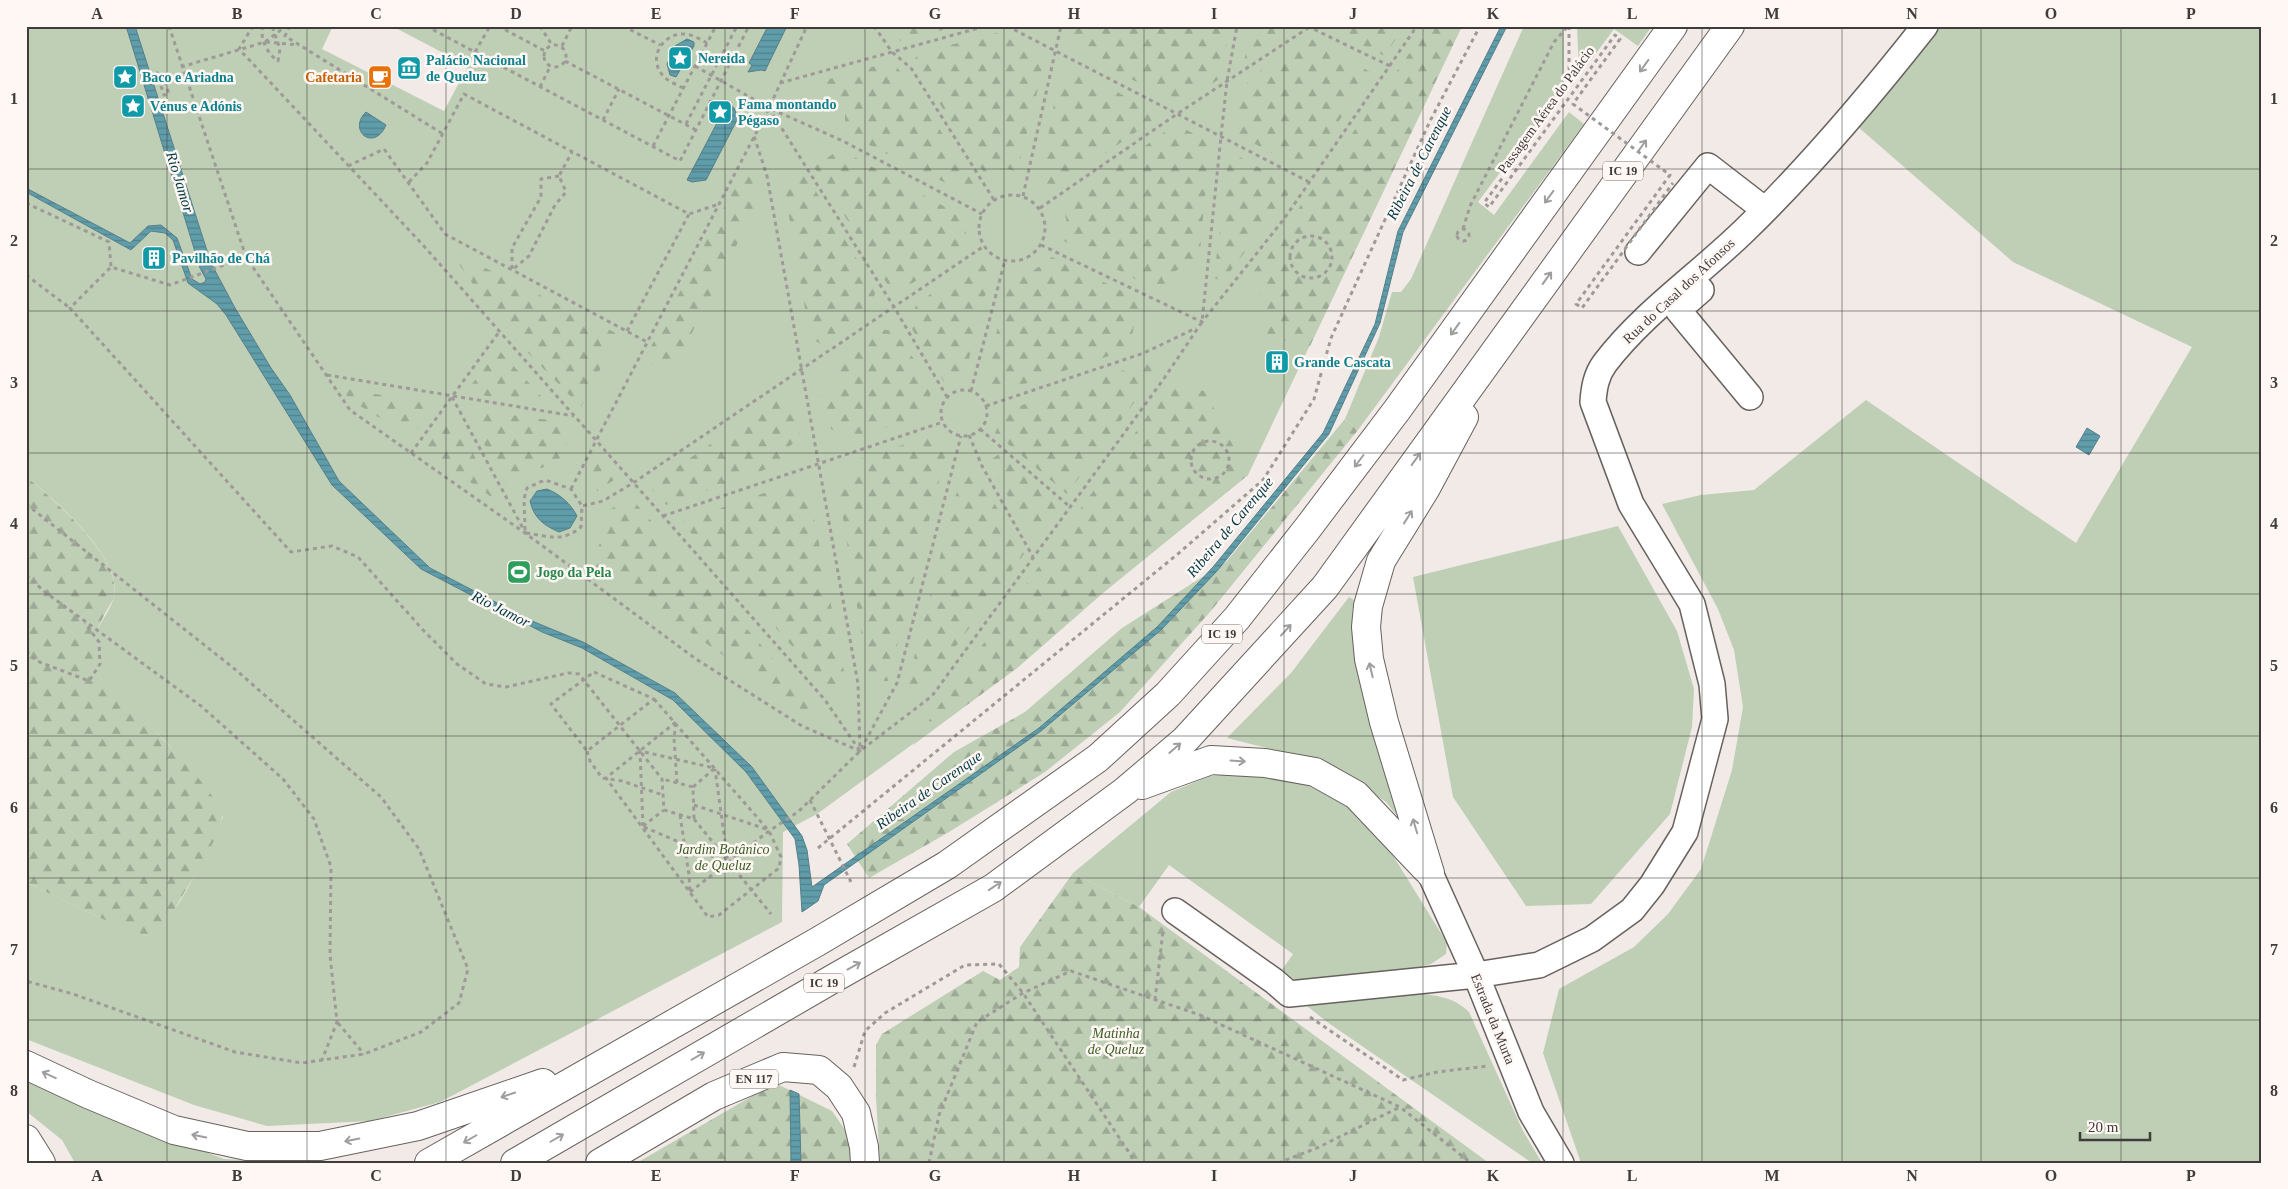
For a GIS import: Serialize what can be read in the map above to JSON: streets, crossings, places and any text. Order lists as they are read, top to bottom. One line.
{"streets":{"main road":["IC 19","EN 117"],"street":["Rua do Casal dos Afonsos","Estrada da Murta"],"path":["Passagem Aérea do Palácio"]},"crossings":[["Rua do Casal dos Afonsos","Estrada da Murta"]],"water":["Ribeira de Carenque","Rio Jamor"],"parks":["Jardim Botânico de Queluz","Matinha de Queluz"],"places":{"place":["Nereida","Baco e Ariadna","Vénus e Adónis","Fama montando Pégaso"],"museum":["Palácio Nacional de Queluz"],"cafe":["Cafetaria"],"building":["Pavilhão de Chá","Grande Cascata"],"sports":["Jogo da Pela"]},"scale_bar":"20 m","grid":{"columns":["A","B","C","D","E","F","G","H","I","J","K","L","M","N","O","P"],"rows":["1","2","3","4","5","6","7","8"]}}
